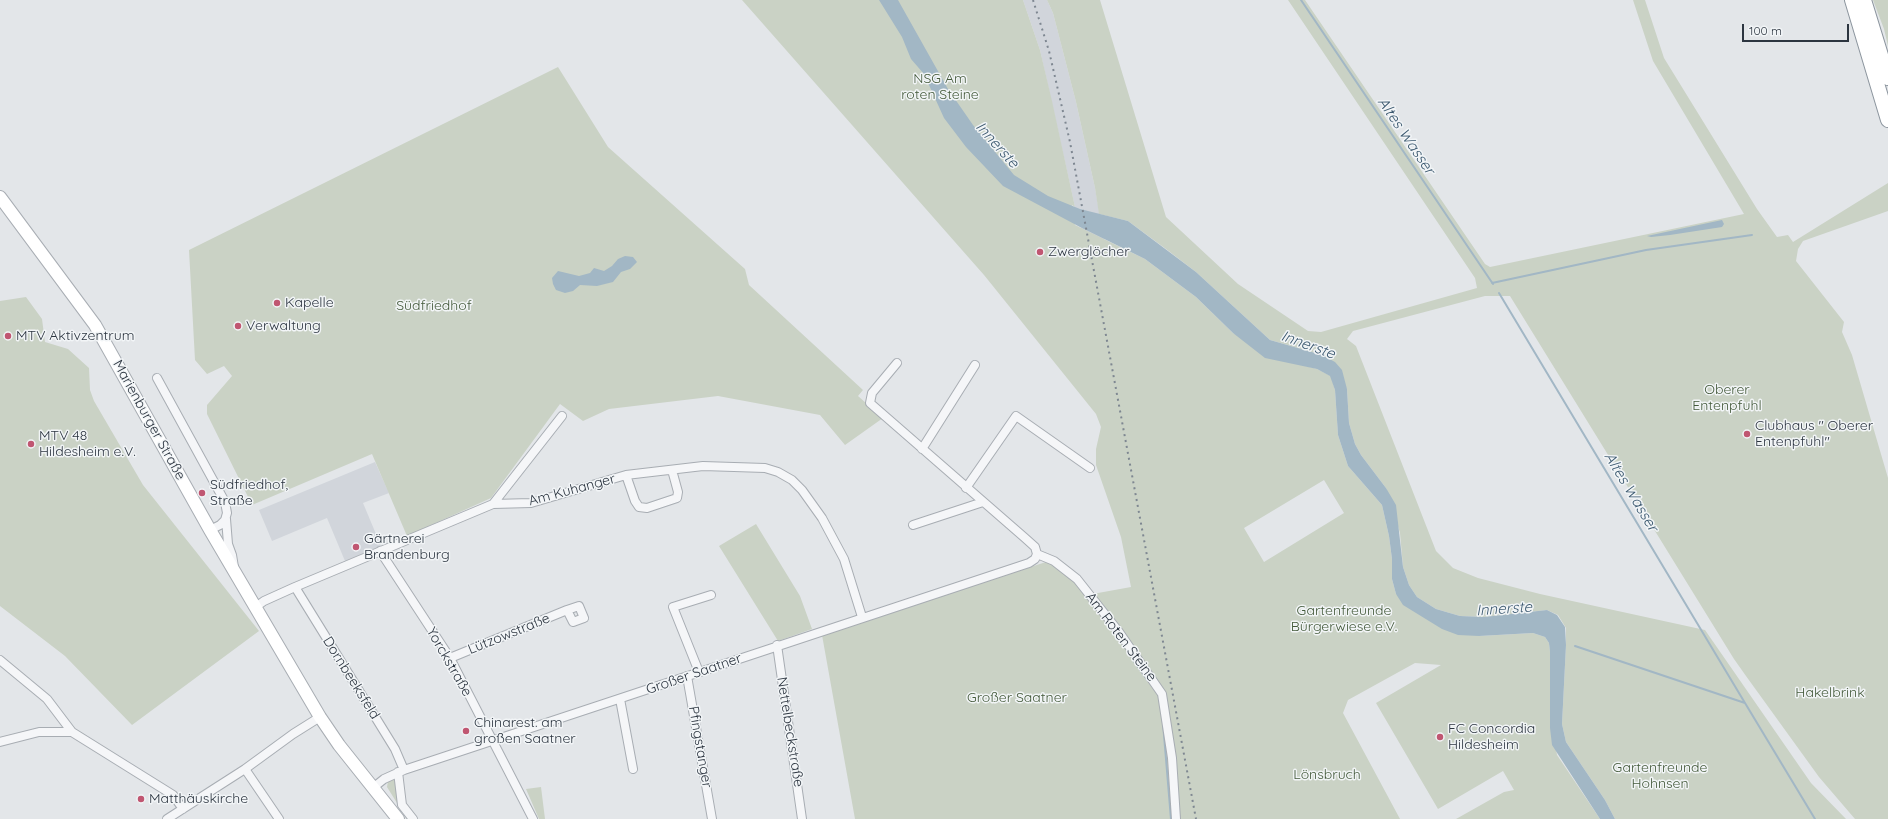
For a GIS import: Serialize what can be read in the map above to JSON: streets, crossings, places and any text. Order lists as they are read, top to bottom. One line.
{"streets":{"main road":["Marienburger Straße"],"street":["Am Kuhanger","Lützowstraße","Am Roten Steine","Yorckstraße","Großer Saatner","Dornbeeksfeld","Nettelbeckstraße","Pfingstanger"]},"crossings":[["Marienburger Straße","Großer Saatner"],["Am Kuhanger","Großer Saatner"],["Lützowstraße","Yorckstraße"],["Am Roten Steine","Großer Saatner"],["Yorckstraße","Großer Saatner"],["Großer Saatner","Dornbeeksfeld"],["Großer Saatner","Nettelbeckstraße"],["Großer Saatner","Pfingstanger"]],"water":["Altes Wasser","Innerste"],"parks":["NSG Am roten Steine","Südfriedhof","Oberer Entenpfuhl","Gartenfreunde Bürgerwiese e.V.","Hakelbrink","Großer Saatner","Gartenfreunde Hohnsen","Lönsbruch"],"places":["Zwerglöcher","Kapelle","Verwaltung","MTV Aktivzentrum","Clubhaus \" Oberer Entenpfuhl\"","MTV 48 Hildesheim e.V.","Südfriedhof, Straße","Gärtnerei Brandenburg","Chinarest. am großen Saatner","FC Concordia Hildesheim","Matthäuskirche"],"scale_bar":"100 m"}
